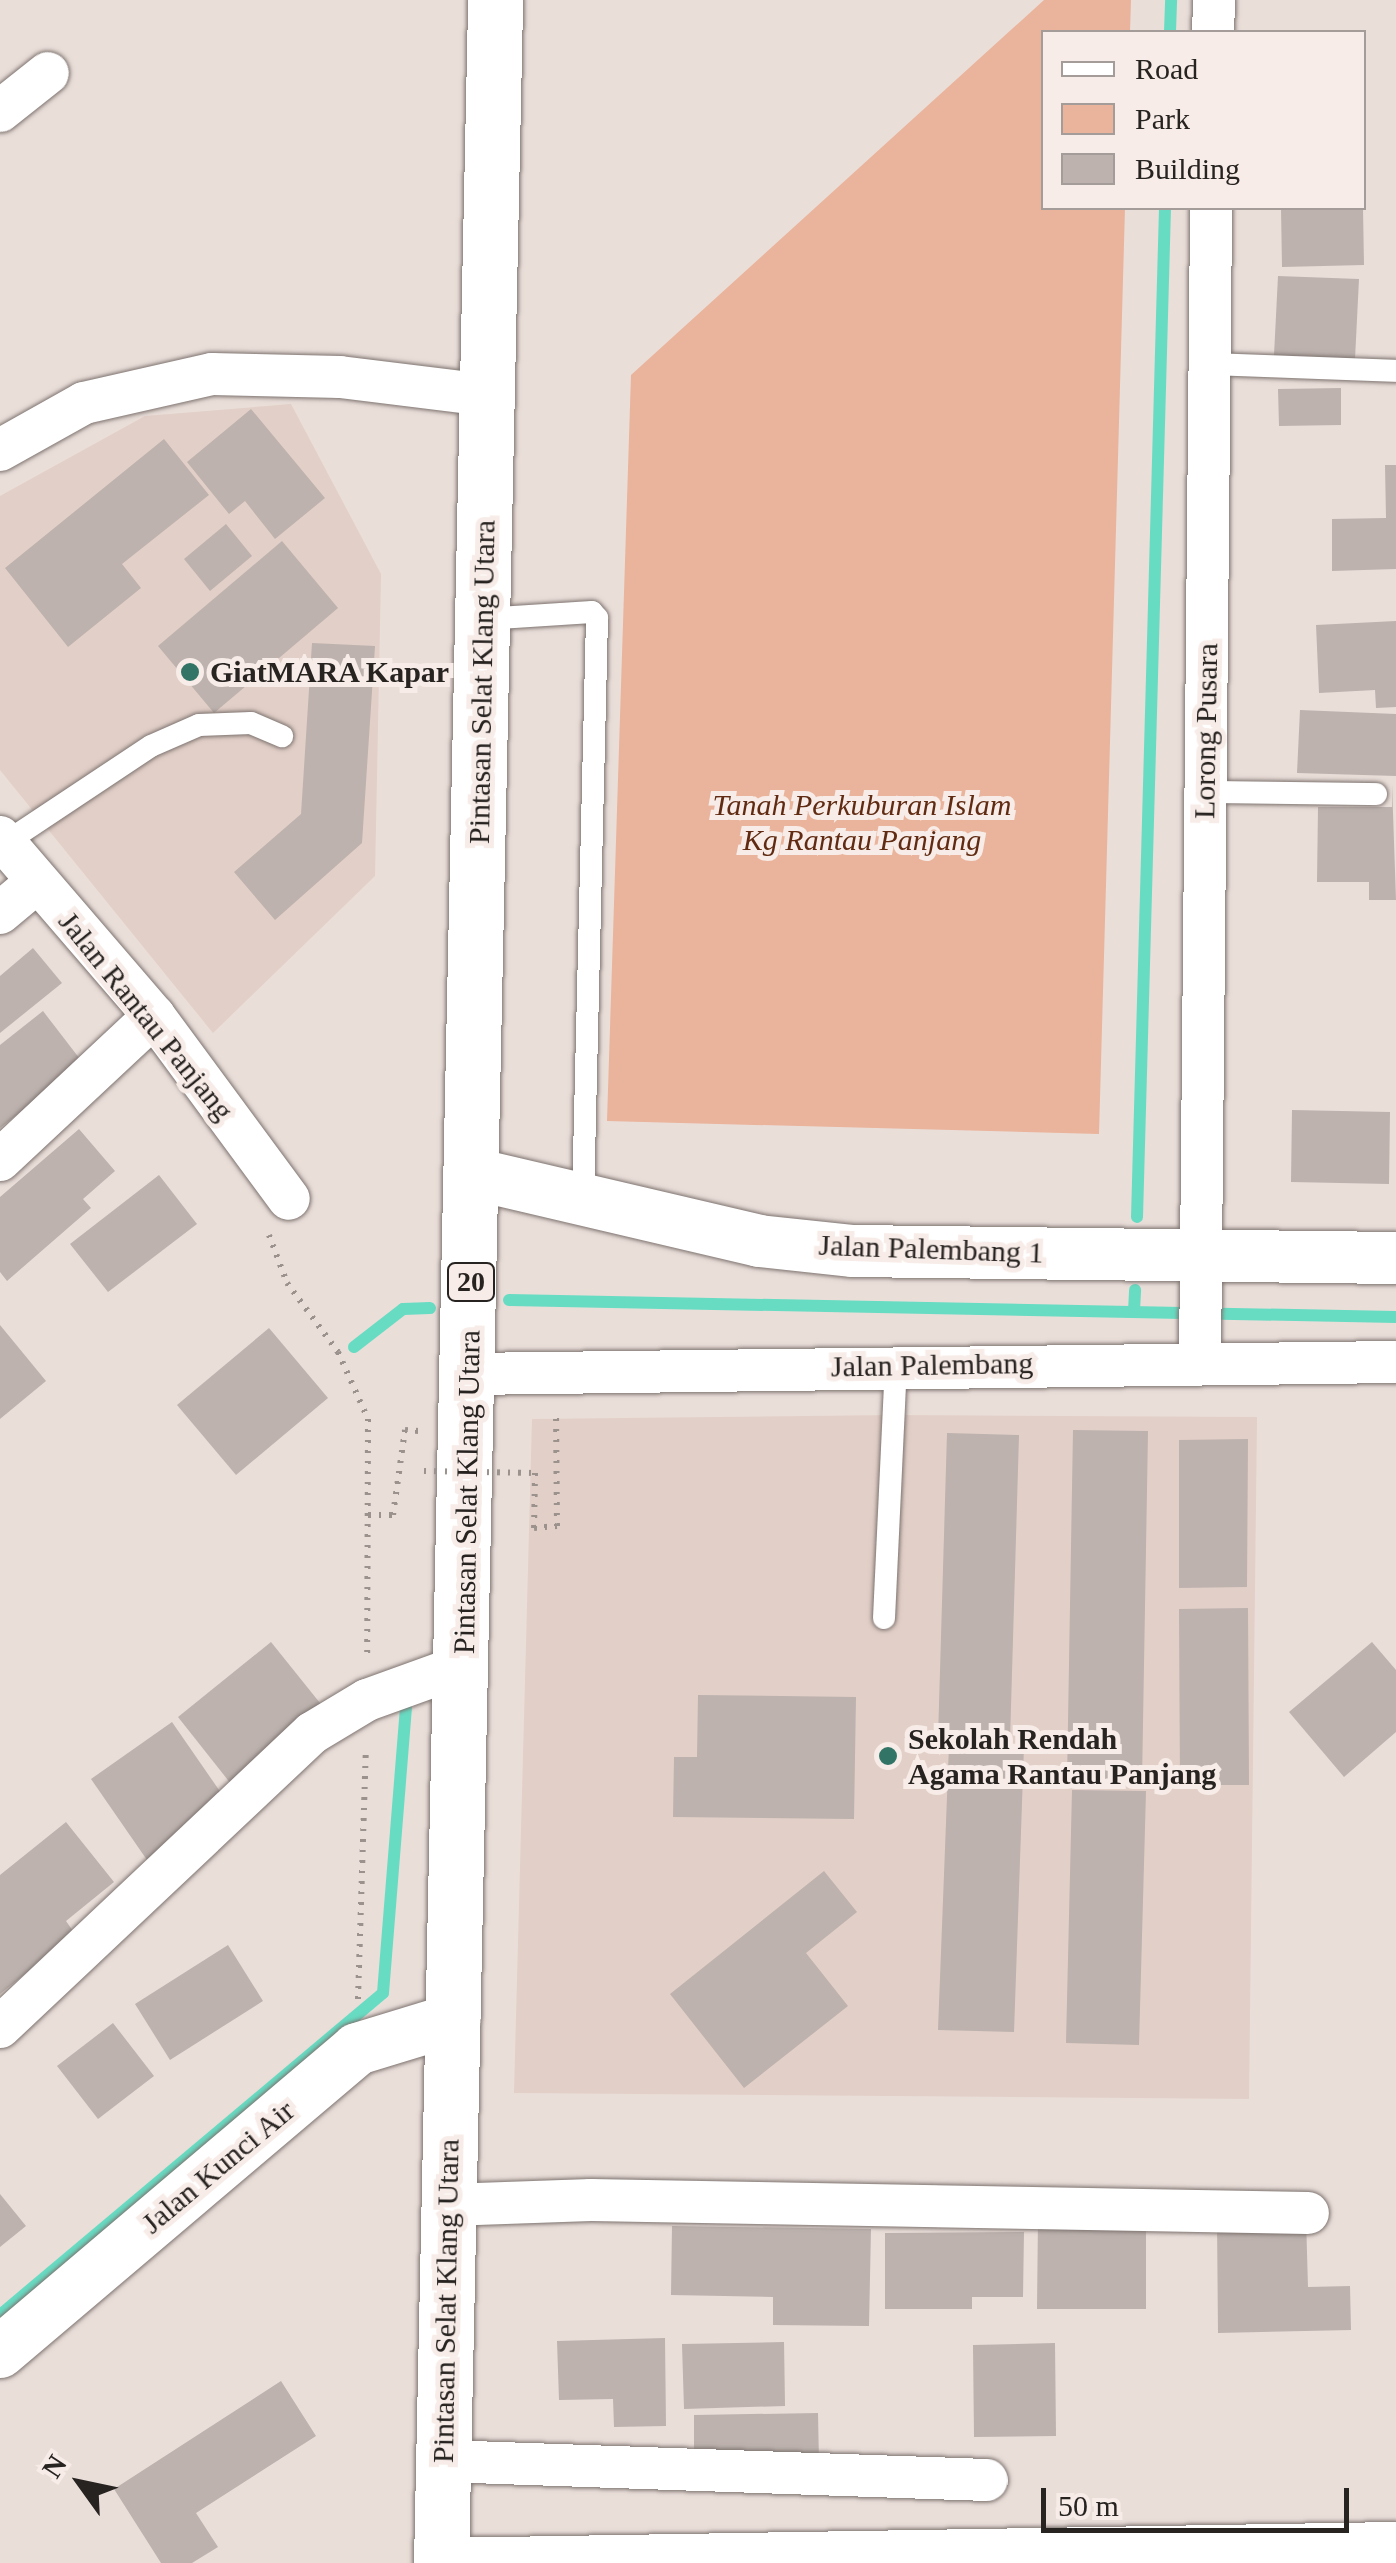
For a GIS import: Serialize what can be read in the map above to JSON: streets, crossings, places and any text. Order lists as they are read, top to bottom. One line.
{"streets":{"highway":["Pintasan Selat Klang Utara","20"],"street":["Lorong Pusara","Jalan Rantau Panjang","Jalan Palembang 1","Jalan Palembang","Jalan Kunci Air"]},"crossings":[["Pintasan Selat Klang Utara","Jalan Palembang 1"],["Pintasan Selat Klang Utara","Jalan Palembang"],["Pintasan Selat Klang Utara","Jalan Kunci Air"],["Lorong Pusara","Jalan Palembang 1"],["Lorong Pusara","Jalan Palembang"]],"parks":["Tanah Perkuburan Islam Kg Rantau Panjang"],"places":["GiatMARA Kapar","Sekolah Rendah Agama Rantau Panjang"],"legend":["Road","Park","Building"],"scale_bar":"50 m","north":"top left"}
